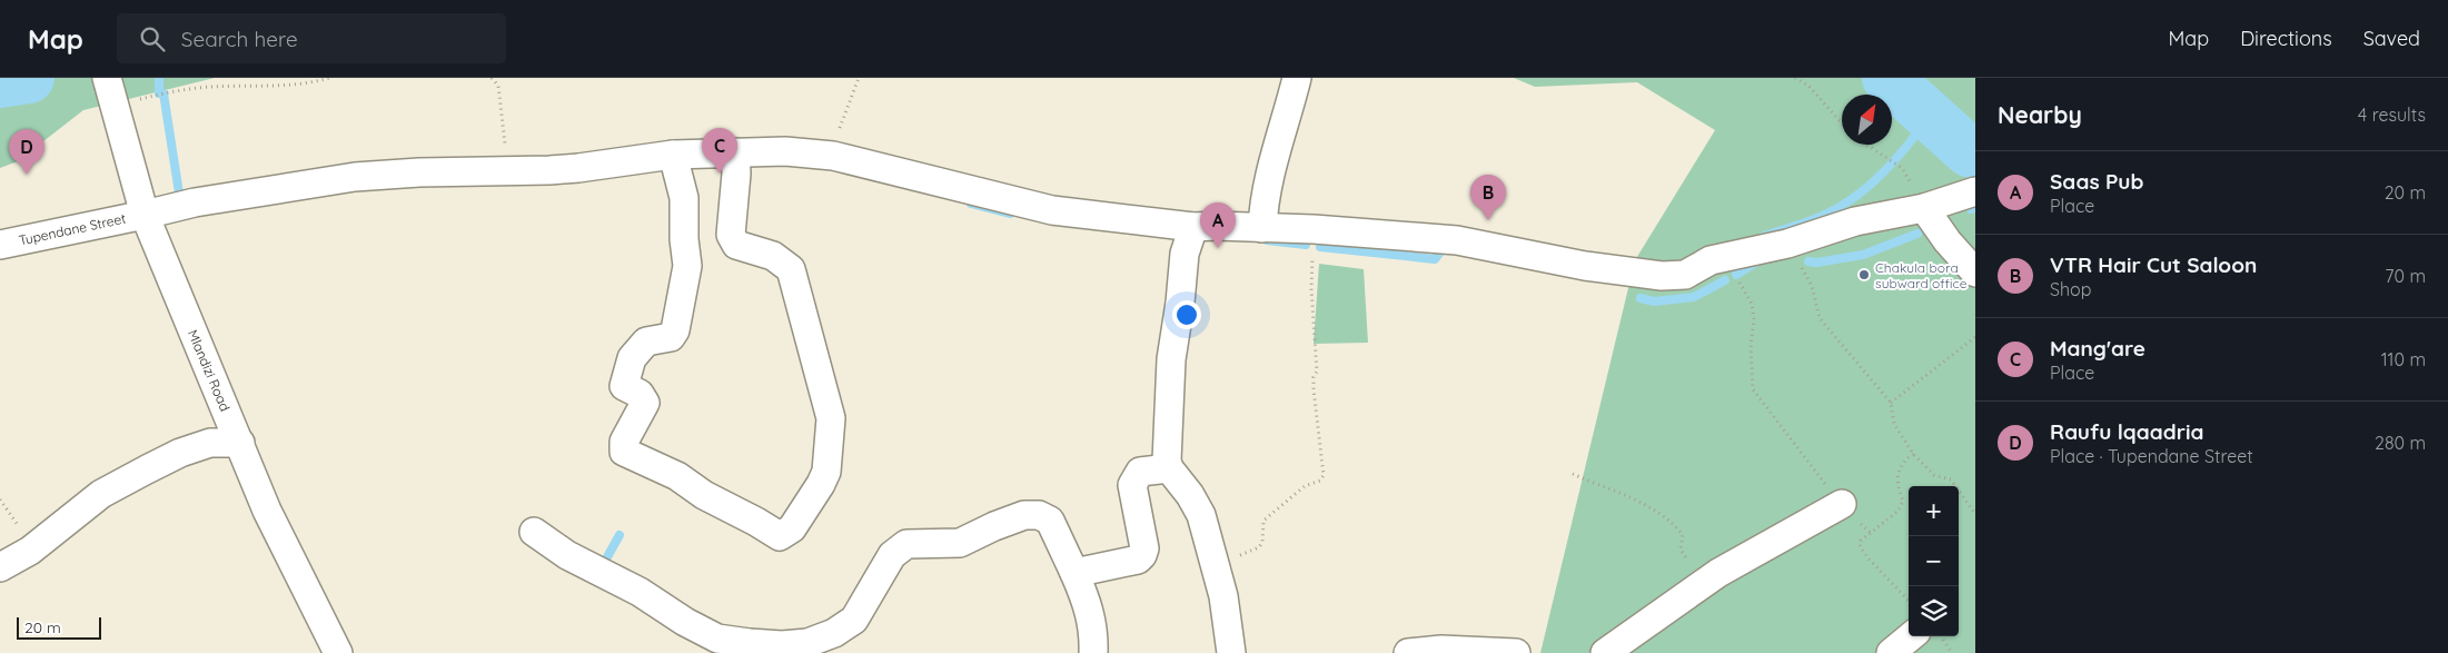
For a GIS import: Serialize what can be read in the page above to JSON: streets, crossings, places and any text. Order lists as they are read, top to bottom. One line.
{"streets":{"street":["Tupendane Street","Mlandizi Road"]},"crossings":[["Tupendane Street","Mlandizi Road"]],"places":["Chakula bora subward office"],"scale_bar":"20 m","north":"top right","page":{"header":"Map","search":"Search here","nav":["Map","Directions","Saved"],"heading":["Nearby","4 results"],"pins":["C","D","B","A"],"list":[{"mark":"A","name":"Saas Pub","note":"Place","value":"20 m"},{"mark":"B","name":"VTR Hair Cut Saloon","note":"Shop","value":"70 m"},{"mark":"C","name":"Mang'are","note":"Place","value":"110 m"},{"mark":"D","name":"Raufu lqaadria","note":"Place · Tupendane Street","value":"280 m"}],"map_buttons":["+","−"],"scale":"20 m"}}
